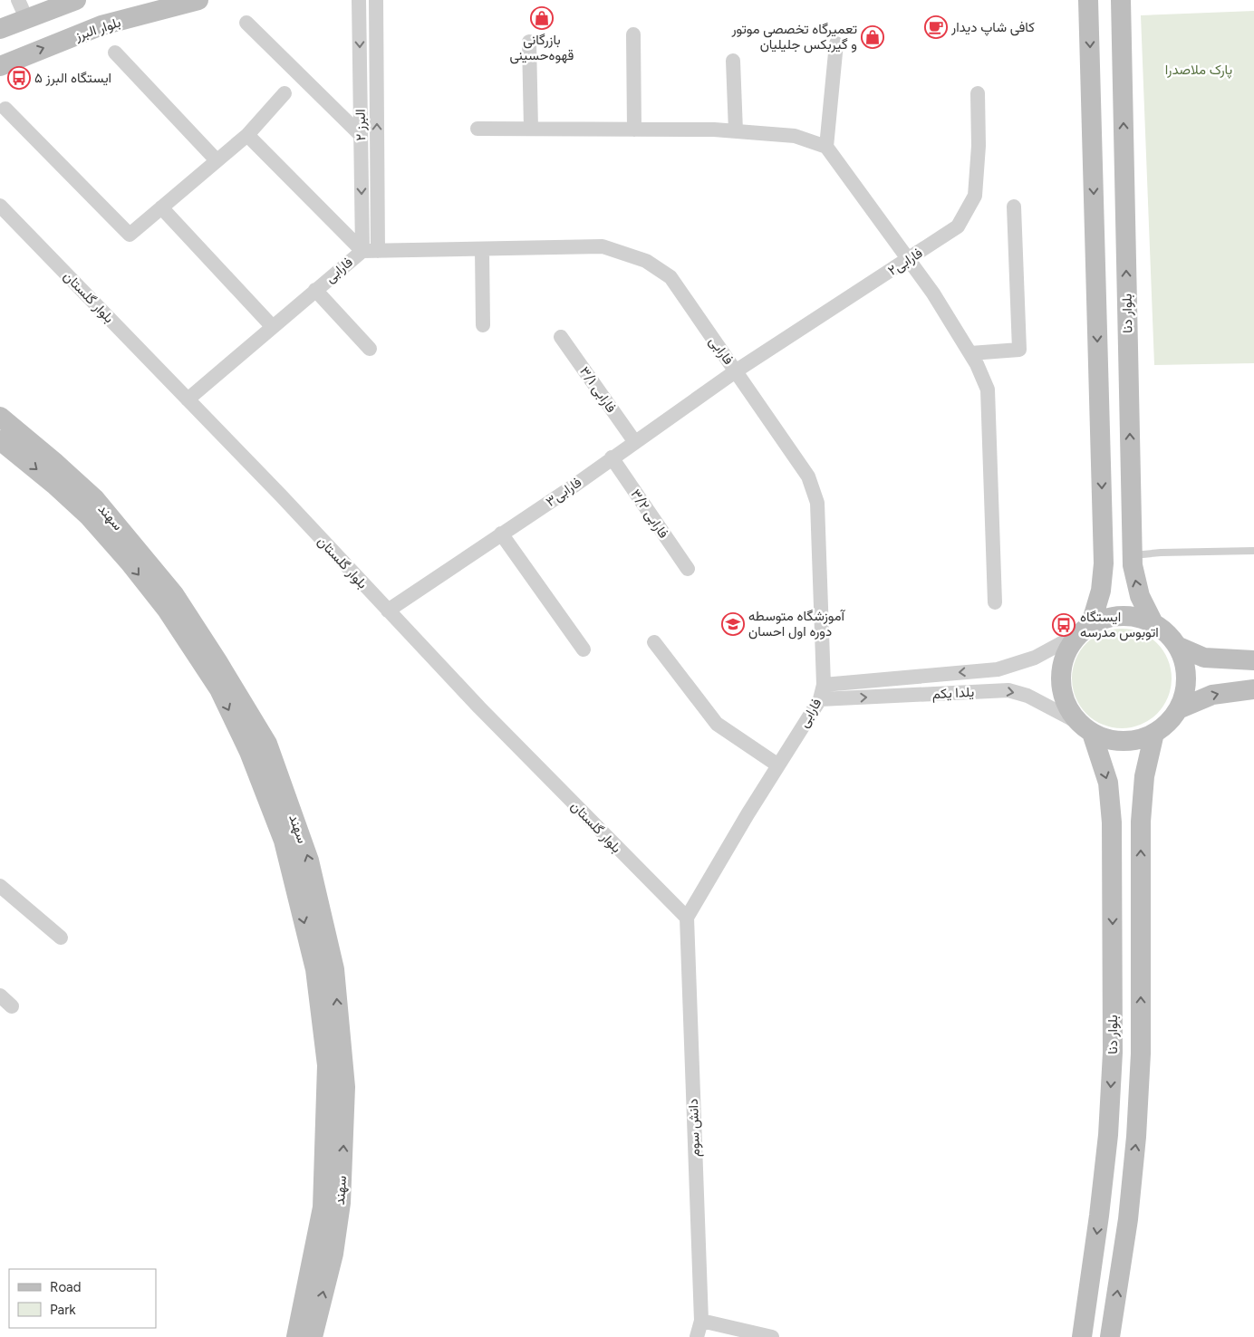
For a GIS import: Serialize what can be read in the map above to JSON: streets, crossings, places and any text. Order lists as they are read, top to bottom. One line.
{"streets":{"main road":["بلوار البرز","بلوار دنا","سهند"],"street":["البرز ۲","فارابی۲","فارابی","بلوار گلستان","فارابی ۳/۱","فارابی۳","فارابی ۳/۲","یلدا یکم","دانش سوم"]},"crossings":[["البرز ۲","فارابی"],["فارابی۲","فارابی"],["فارابی۲","فارابی۳"],["فارابی","بلوار گلستان"],["فارابی","فارابی۳"],["فارابی","یلدا یکم"],["فارابی","دانش سوم"],["بلوار گلستان","فارابی۳"],["بلوار گلستان","دانش سوم"],["بلوار دنا","یلدا یکم"],["فارابی ۳/۱","فارابی۳"],["فارابی۳","فارابی ۳/۲"]],"parks":["پارک ملاصدرا"],"places":{"shop":["بازرگانی قهوه‌حسینی","تعمیرگاه تخصصی موتور و گیربکس جلیلیان"],"cafe":["کافی شاپ دیدار"],"bus stop":["ایستگاه البرز ۵","ایستگاه اتوبوس مدرسه"],"school or university":["آموزشگاه متوسطه دوره اول احسان"]},"legend":["Road","Park"]}
